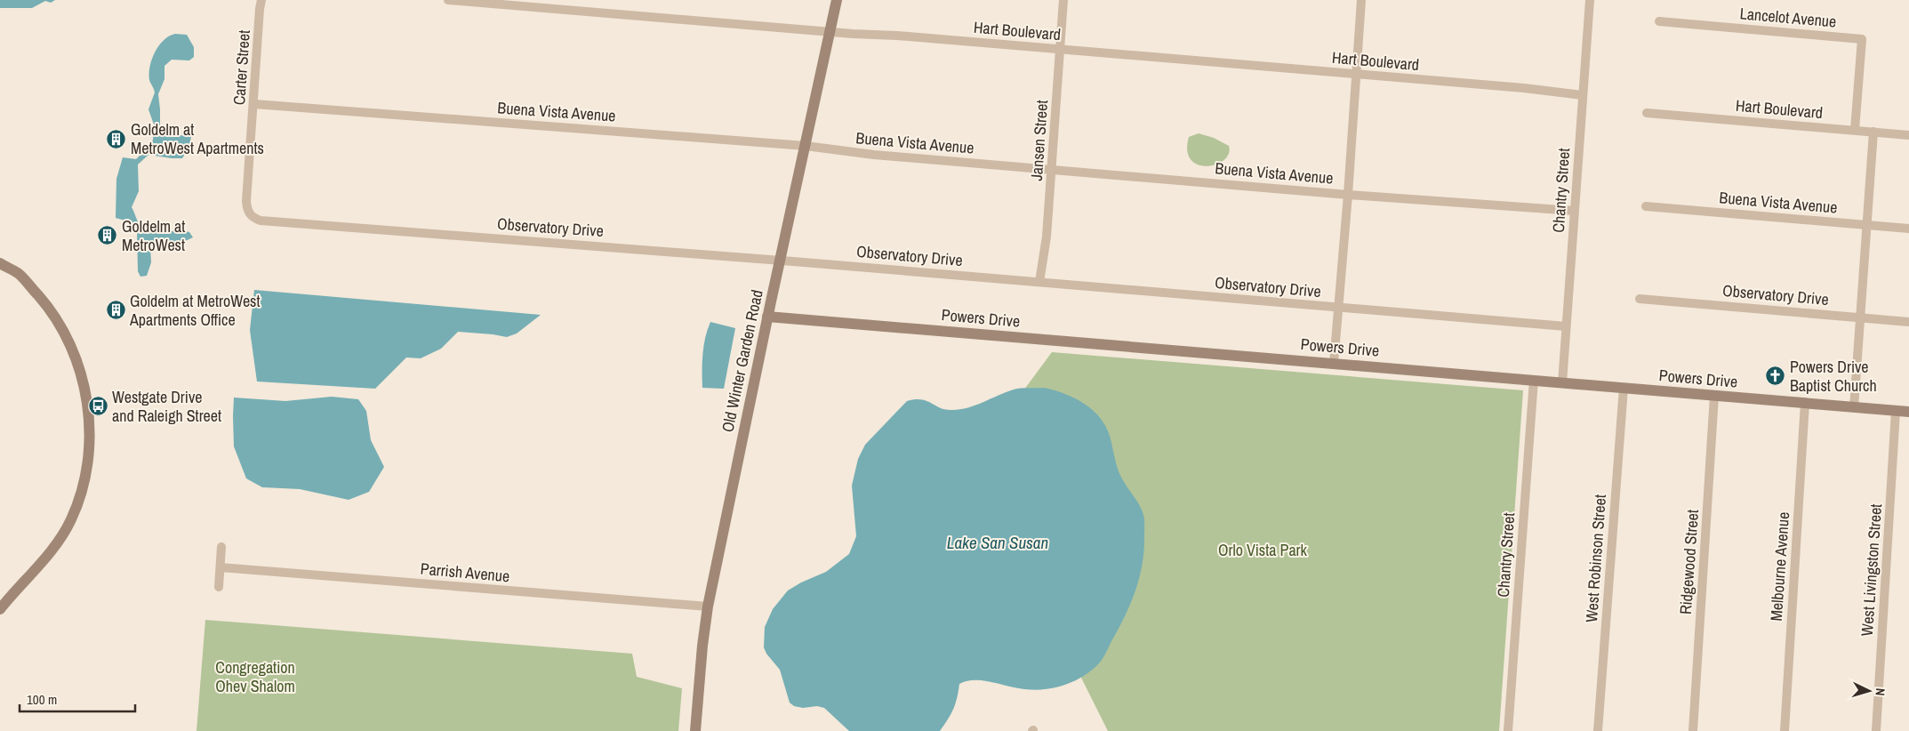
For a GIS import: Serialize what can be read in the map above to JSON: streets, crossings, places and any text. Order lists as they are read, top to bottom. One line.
{"streets":{"street":["Lancelot Avenue","Hart Boulevard","Carter Street","Buena Vista Avenue","Jansen Street","Chantry Street","Observatory Drive","Powers Drive","Old Winter Garden Road","West Robinson Street","Ridgewood Street","Melbourne Avenue","West Livingston Street","Parrish Avenue"]},"crossings":[["Lancelot Avenue","Hart Boulevard"],["Hart Boulevard","Jansen Street"],["Hart Boulevard","Chantry Street"],["Hart Boulevard","Old Winter Garden Road"],["Carter Street","Buena Vista Avenue"],["Carter Street","Observatory Drive"],["Buena Vista Avenue","Jansen Street"],["Buena Vista Avenue","Chantry Street"],["Buena Vista Avenue","Old Winter Garden Road"],["Jansen Street","Observatory Drive"],["Chantry Street","Observatory Drive"],["Chantry Street","Powers Drive"],["Observatory Drive","Old Winter Garden Road"],["Powers Drive","Old Winter Garden Road"],["Powers Drive","West Robinson Street"],["Powers Drive","Ridgewood Street"],["Powers Drive","Melbourne Avenue"],["Powers Drive","West Livingston Street"],["Old Winter Garden Road","Parrish Avenue"]],"water":["Lake San Susan"],"parks":["Orlo Vista Park","Congregation Ohev Shalom"],"places":{"building":["Goldelm at MetroWest Apartments","Goldelm at MetroWest","Goldelm at MetroWest Apartments Office"],"church":["Powers Drive Baptist Church"],"bus stop":["Westgate Drive and Raleigh Street"]},"scale_bar":"100 m","north":"right"}
